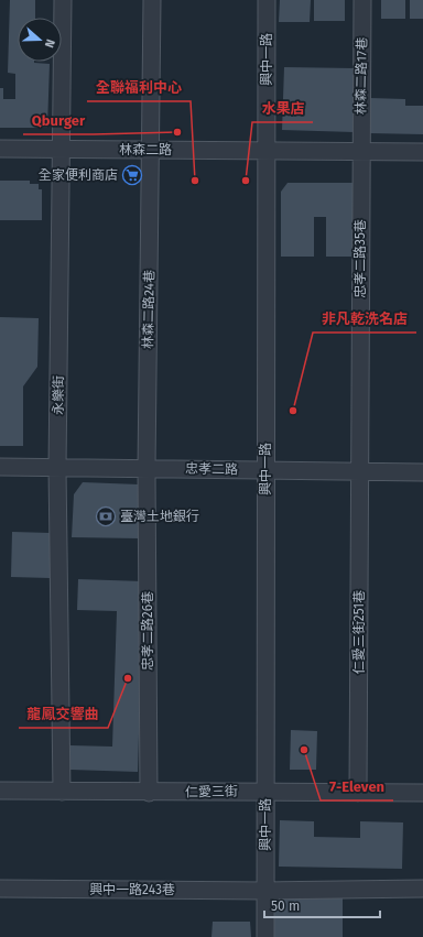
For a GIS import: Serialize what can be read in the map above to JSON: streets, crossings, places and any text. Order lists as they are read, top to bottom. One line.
{"streets":{"street":["興中一路","林森二路17巷","林森二路","忠孝二路35巷","林森二路24巷","永樂街","忠孝二路","忠孝二路26巷","仁愛三街251巷","仁愛三街","興中一路243巷"]},"crossings":[["興中一路","林森二路"],["興中一路","忠孝二路"],["興中一路","仁愛三街"],["興中一路","興中一路243巷"],["林森二路17巷","林森二路"],["林森二路17巷","忠孝二路35巷"],["林森二路","忠孝二路35巷"],["林森二路","林森二路24巷"],["林森二路","永樂街"],["忠孝二路35巷","忠孝二路"],["忠孝二路35巷","仁愛三街251巷"],["林森二路24巷","忠孝二路"],["林森二路24巷","忠孝二路26巷"],["永樂街","忠孝二路"],["永樂街","仁愛三街"],["忠孝二路","忠孝二路26巷"],["忠孝二路","仁愛三街251巷"],["忠孝二路26巷","仁愛三街"],["仁愛三街251巷","仁愛三街"]],"places":{"other":["Qburger","全聯福利中心","水果店","非凡乾洗名店","龍鳳交響曲","7-Eleven"],"supermarket":["全家便利商店"],"bank":["臺灣土地銀行"]},"scale_bar":"50 m","north":"right"}
